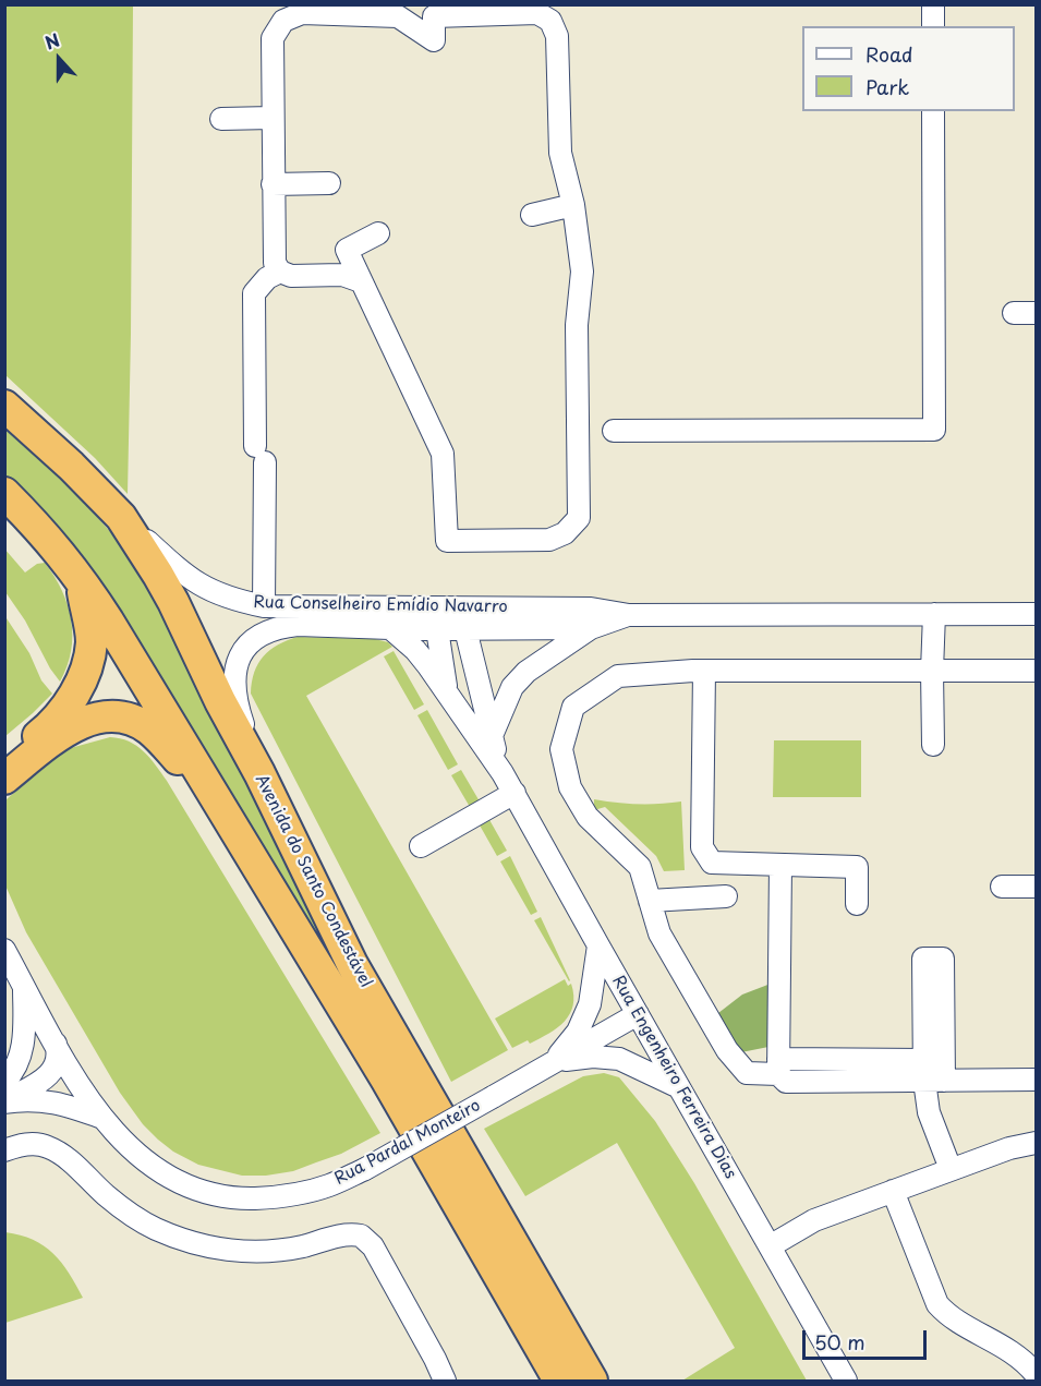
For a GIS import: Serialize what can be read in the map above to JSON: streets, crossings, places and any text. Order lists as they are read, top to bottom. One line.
{"streets":{"highway":["Avenida do Santo Condestável"],"street":["Rua Conselheiro Emídio Navarro","Rua Engenheiro Ferreira Dias","Rua Pardal Monteiro"]},"crossings":[["Rua Conselheiro Emídio Navarro","Avenida do Santo Condestável"],["Rua Conselheiro Emídio Navarro","Rua Engenheiro Ferreira Dias"],["Rua Engenheiro Ferreira Dias","Rua Pardal Monteiro"]],"legend":["Road","Park"],"scale_bar":"50 m","north":"top"}
